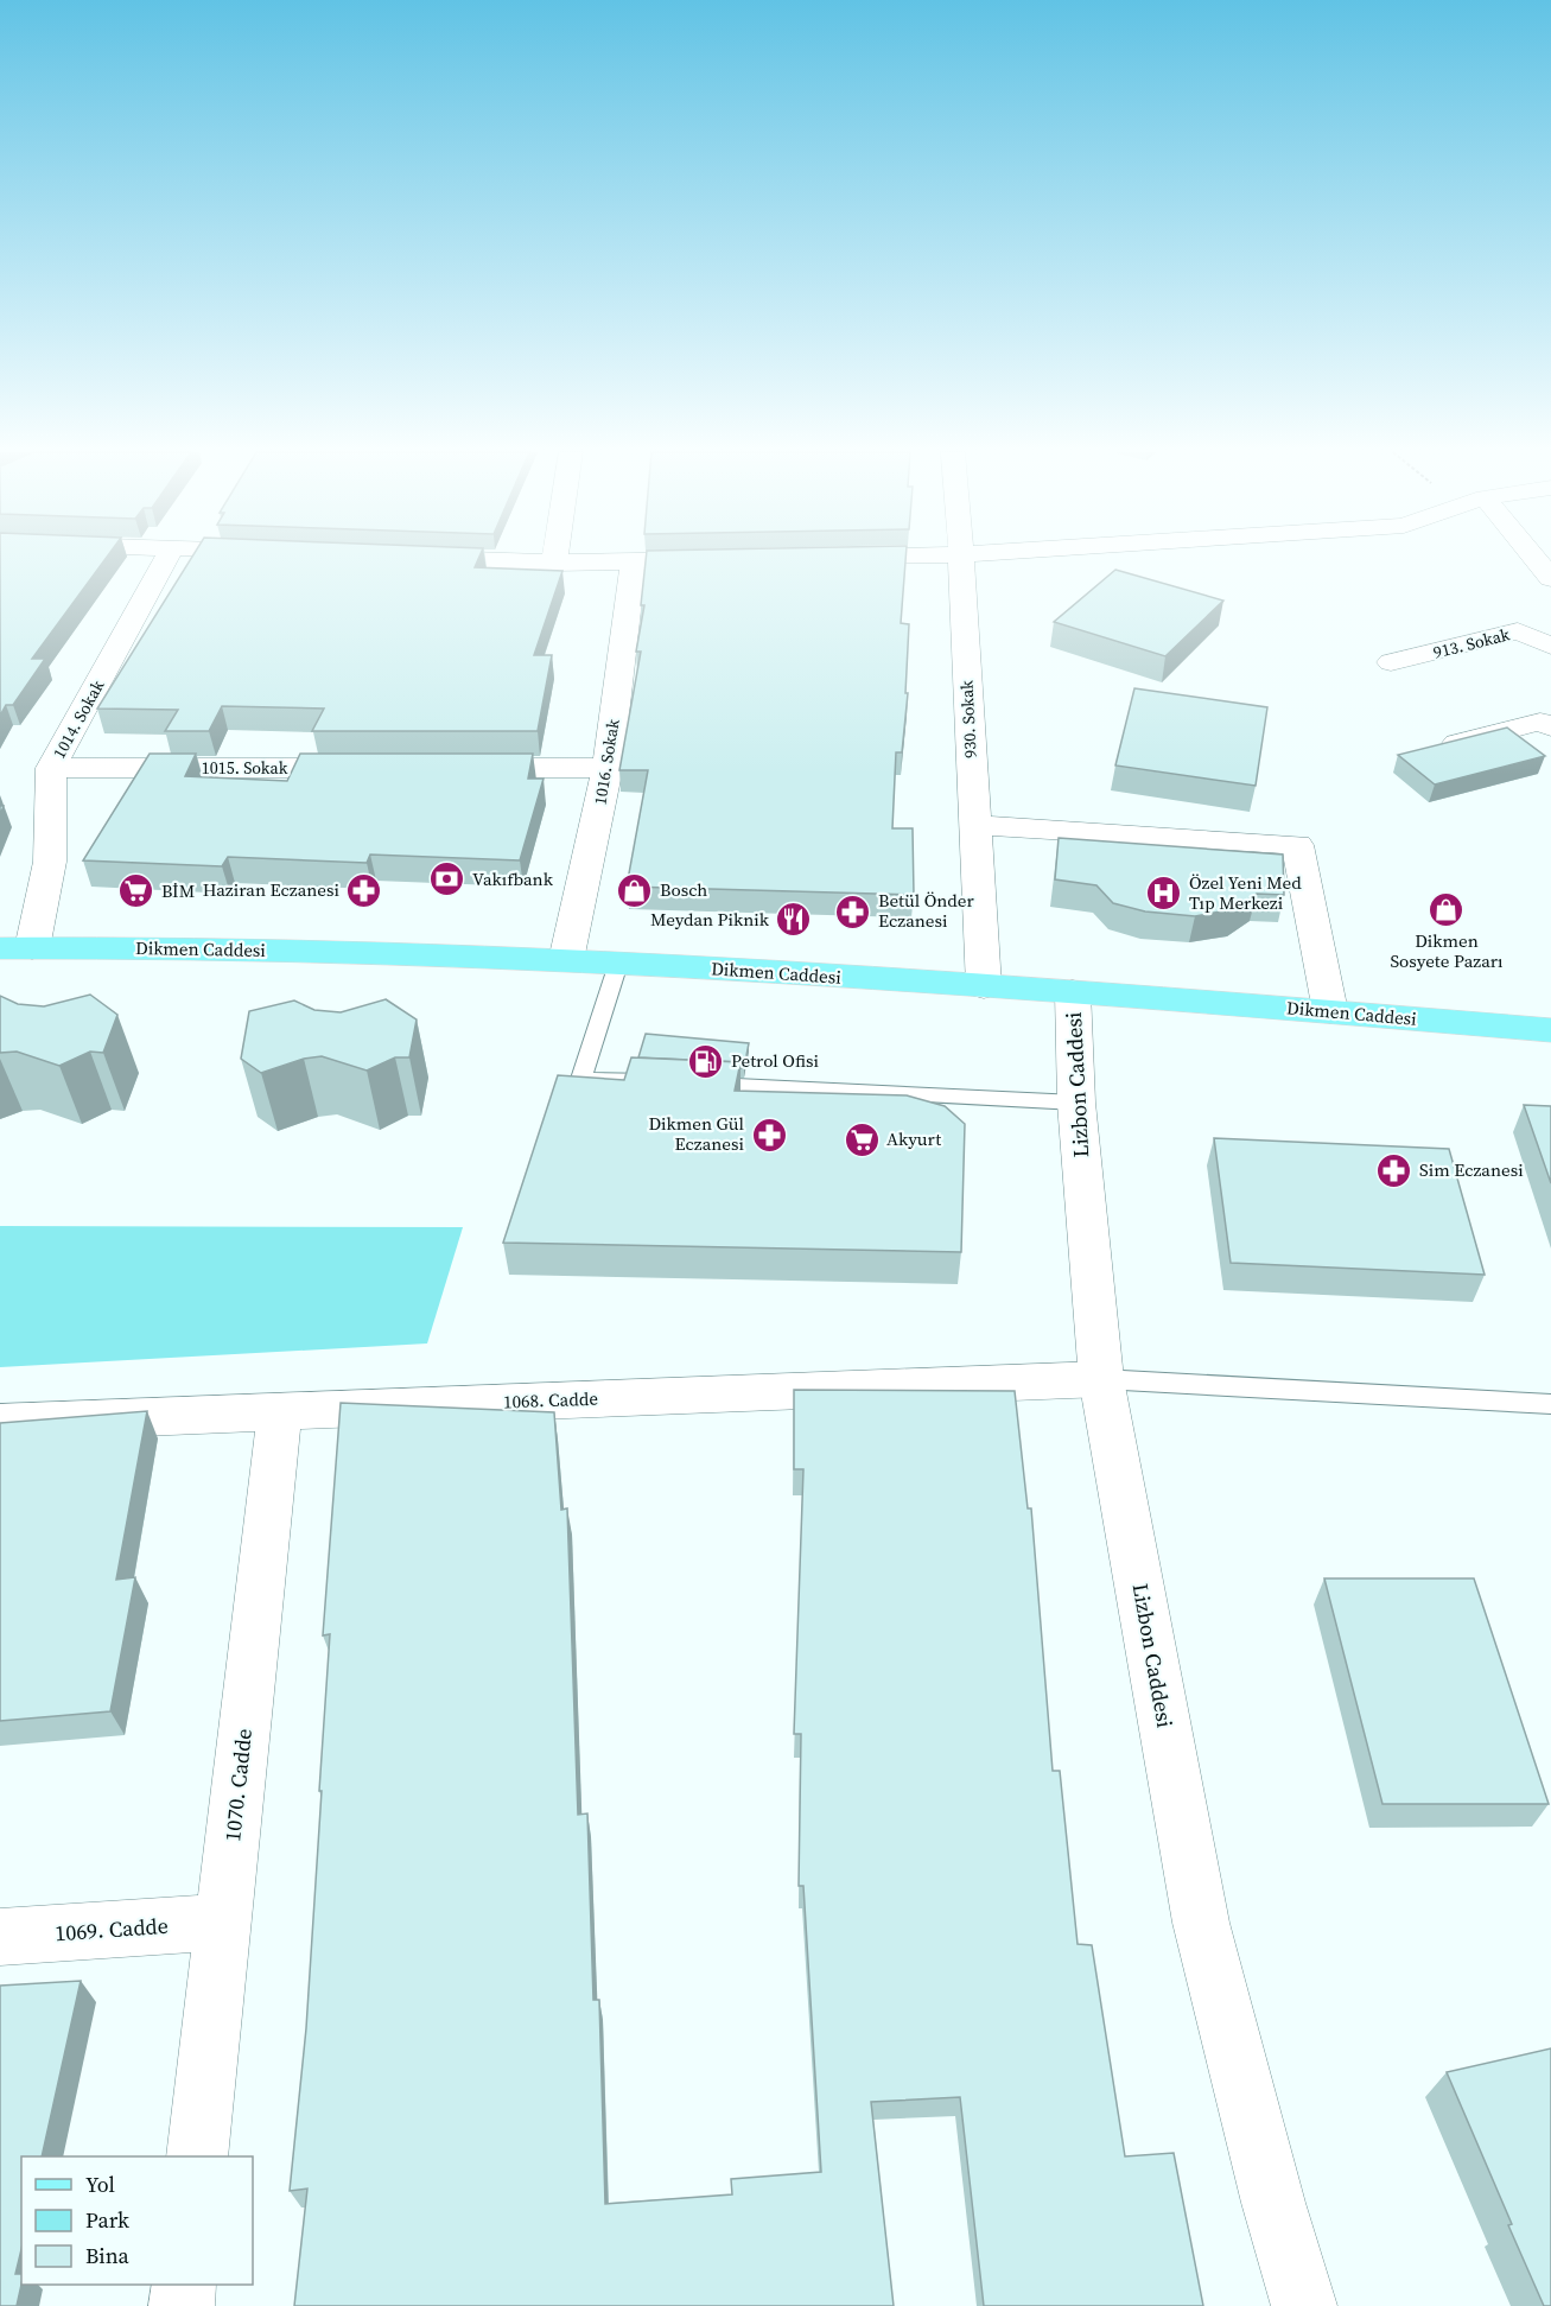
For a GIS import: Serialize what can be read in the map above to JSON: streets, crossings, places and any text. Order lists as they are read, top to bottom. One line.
{"streets":{"main road":["Dikmen Caddesi"],"street":["913. Sokak","1014. Sokak","930. Sokak","1016. Sokak","1015. Sokak","Lizbon Caddesi","1068. Cadde","1070. Cadde","1069. Cadde"]},"crossings":[["1014. Sokak","1015. Sokak"],["1014. Sokak","Dikmen Caddesi"],["930. Sokak","Dikmen Caddesi"],["1016. Sokak","Dikmen Caddesi"],["Dikmen Caddesi","Lizbon Caddesi"],["Lizbon Caddesi","1068. Cadde"],["1068. Cadde","1070. Cadde"],["1070. Cadde","1069. Cadde"]],"places":{"bank":["Vakıfbank"],"pharmacy":["Haziran Eczanesi","Betül Önder Eczanesi","Dikmen Gül Eczanesi","Sim Eczanesi"],"shop":["Bosch","Dikmen Sosyete Pazarı"],"supermarket":["BİM","Akyurt"],"hospital":["Özel Yeni Med Tıp Merkezi"],"restaurant":["Meydan Piknik"],"fuel station":["Petrol Ofisi"]},"legend":["Yol","Park","Bina"]}
